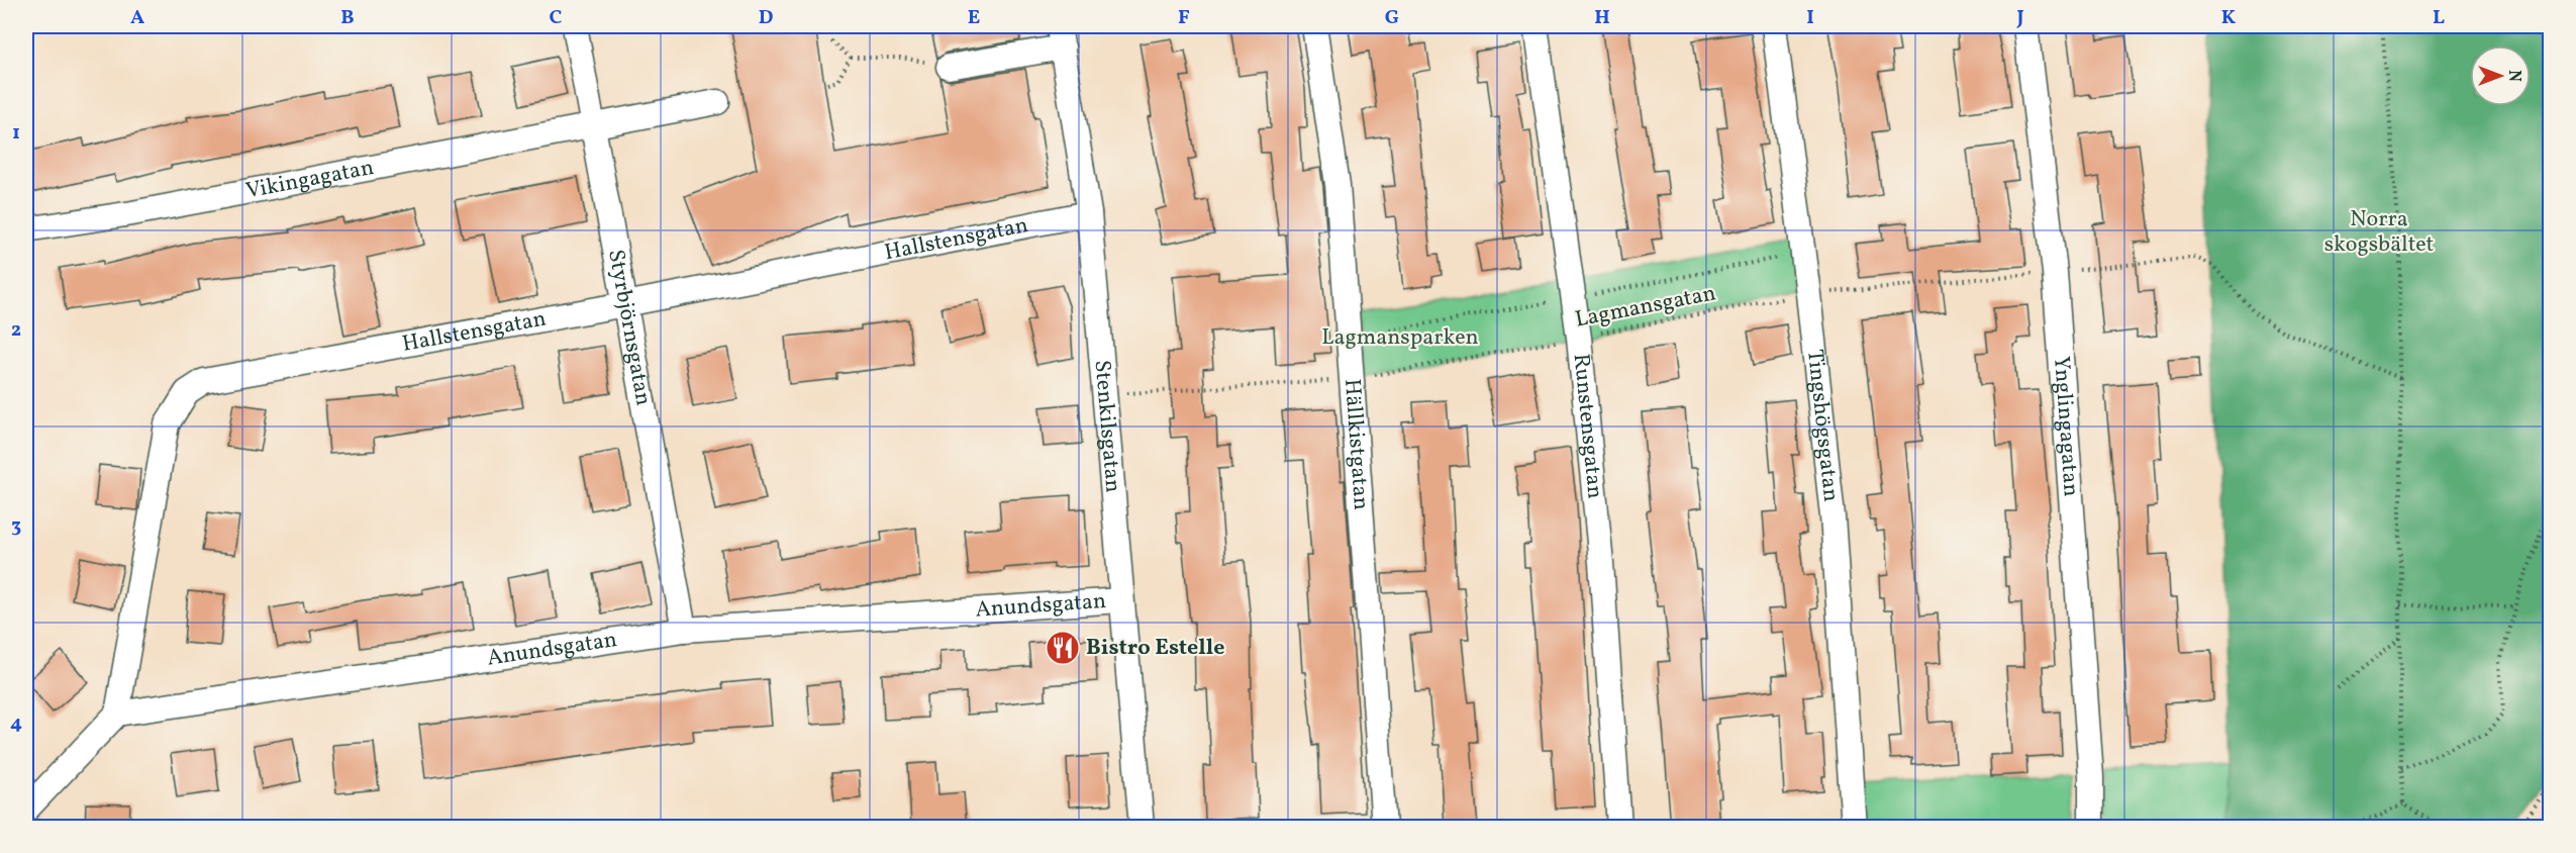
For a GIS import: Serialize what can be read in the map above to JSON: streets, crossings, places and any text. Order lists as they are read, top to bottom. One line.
{"streets":{"street":["Vikingagatan","Hallstensgatan","Styrbjörnsgatan","Stenkilsgatan","Runstensgatan","Tingshögsgatan","Ynglingagatan","Hällkistgatan","Anundsgatan"],"path":["Lagmansgatan"]},"crossings":[["Vikingagatan","Styrbjörnsgatan"],["Hallstensgatan","Styrbjörnsgatan"],["Hallstensgatan","Stenkilsgatan"],["Hallstensgatan","Anundsgatan"],["Lagmansgatan","Stenkilsgatan"],["Lagmansgatan","Runstensgatan"],["Lagmansgatan","Tingshögsgatan"],["Lagmansgatan","Ynglingagatan"],["Lagmansgatan","Hällkistgatan"],["Styrbjörnsgatan","Anundsgatan"],["Stenkilsgatan","Anundsgatan"]],"parks":["Norra skogsbältet","Lagmansparken"],"places":{"restaurant":["Bistro Estelle"]},"north":"right","grid":{"columns":["A","B","C","D","E","F","G","H","I","J","K","L"],"rows":["1","2","3","4"]}}
